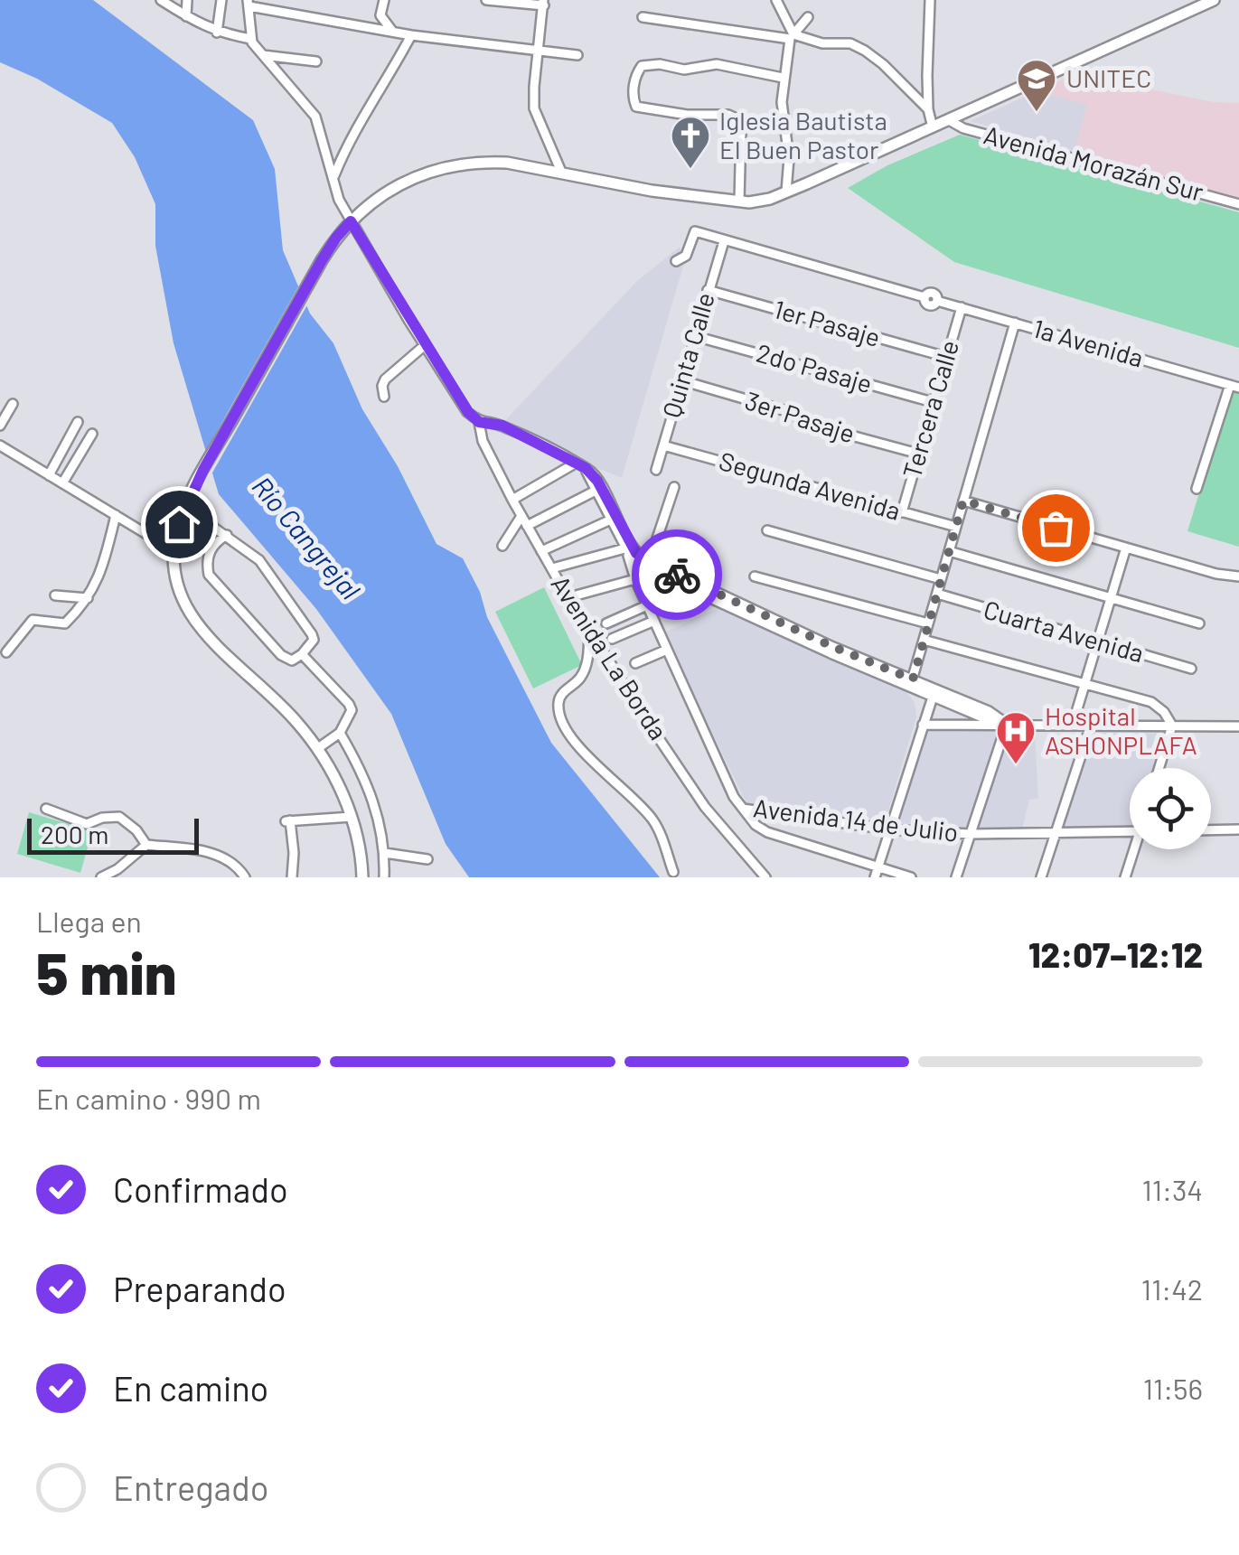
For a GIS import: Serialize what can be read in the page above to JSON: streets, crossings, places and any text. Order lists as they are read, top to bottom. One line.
{"streets":{"street":["Avenida Morazán Sur","1er Pasaje","1a Avenida","Quinta Calle","2do Pasaje","Tercera Calle","3er Pasaje","Segunda Avenida","Cuarta Avenida","Avenida La Borda","Avenida 14 de Julio"]},"crossings":[["1er Pasaje","Quinta Calle"],["1er Pasaje","Tercera Calle"],["1a Avenida","Quinta Calle"],["1a Avenida","Tercera Calle"],["Quinta Calle","2do Pasaje"],["Quinta Calle","3er Pasaje"],["Quinta Calle","Segunda Avenida"],["2do Pasaje","Tercera Calle"],["Tercera Calle","3er Pasaje"],["Tercera Calle","Segunda Avenida"]],"water":["Río Cangrejal"],"places":{"school or university":["UNITEC"],"church":["Iglesia Bautista El Buen Pastor"],"hospital":["Hospital ASHONPLAFA"]},"scale_bar":"200 m","page":{"scale":"200 m","heading":["5 min","Llega en","12:07–12:12"],"bar":"En camino · 990 m","list":[["Confirmado","11:34"],["Preparando","11:42"],["En camino","11:56"],"Entregado"]}}
